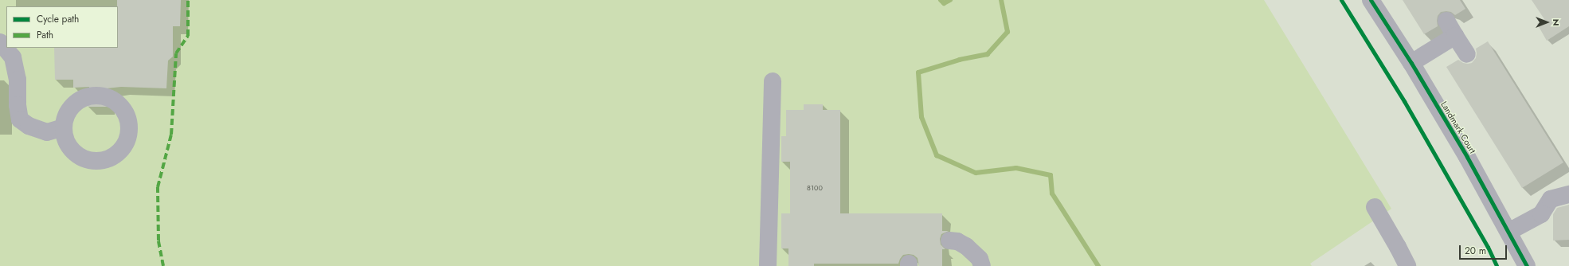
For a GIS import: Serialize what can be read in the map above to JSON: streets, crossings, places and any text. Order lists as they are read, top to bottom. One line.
{"streets":{"street":["Landmark Court"]},"house_numbers":["8100"],"legend":["Cycle path","Path"],"scale_bar":"20 m","north":"right"}
